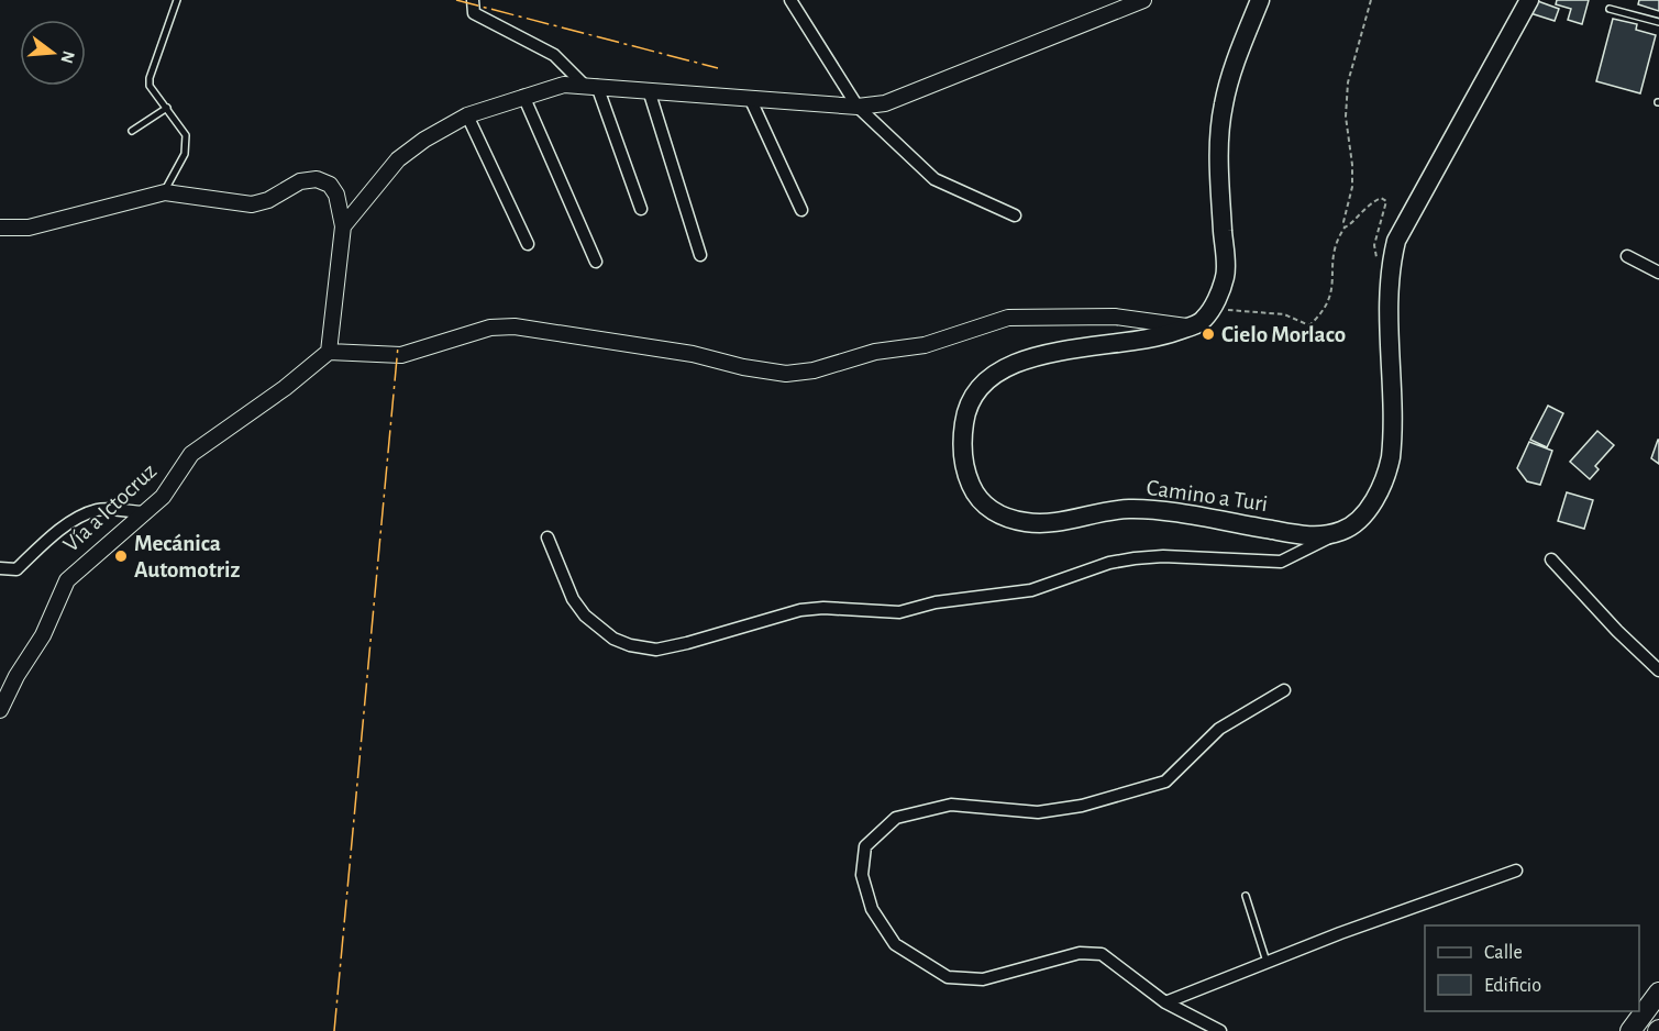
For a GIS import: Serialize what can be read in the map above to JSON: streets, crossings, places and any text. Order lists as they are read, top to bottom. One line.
{"streets":{"main road":["Camino a Turi"],"street":["Vía a Ictocruz"]},"places":["Cielo Morlaco","Mecánica Automotriz"],"legend":["Calle","Edificio"],"north":"right"}
